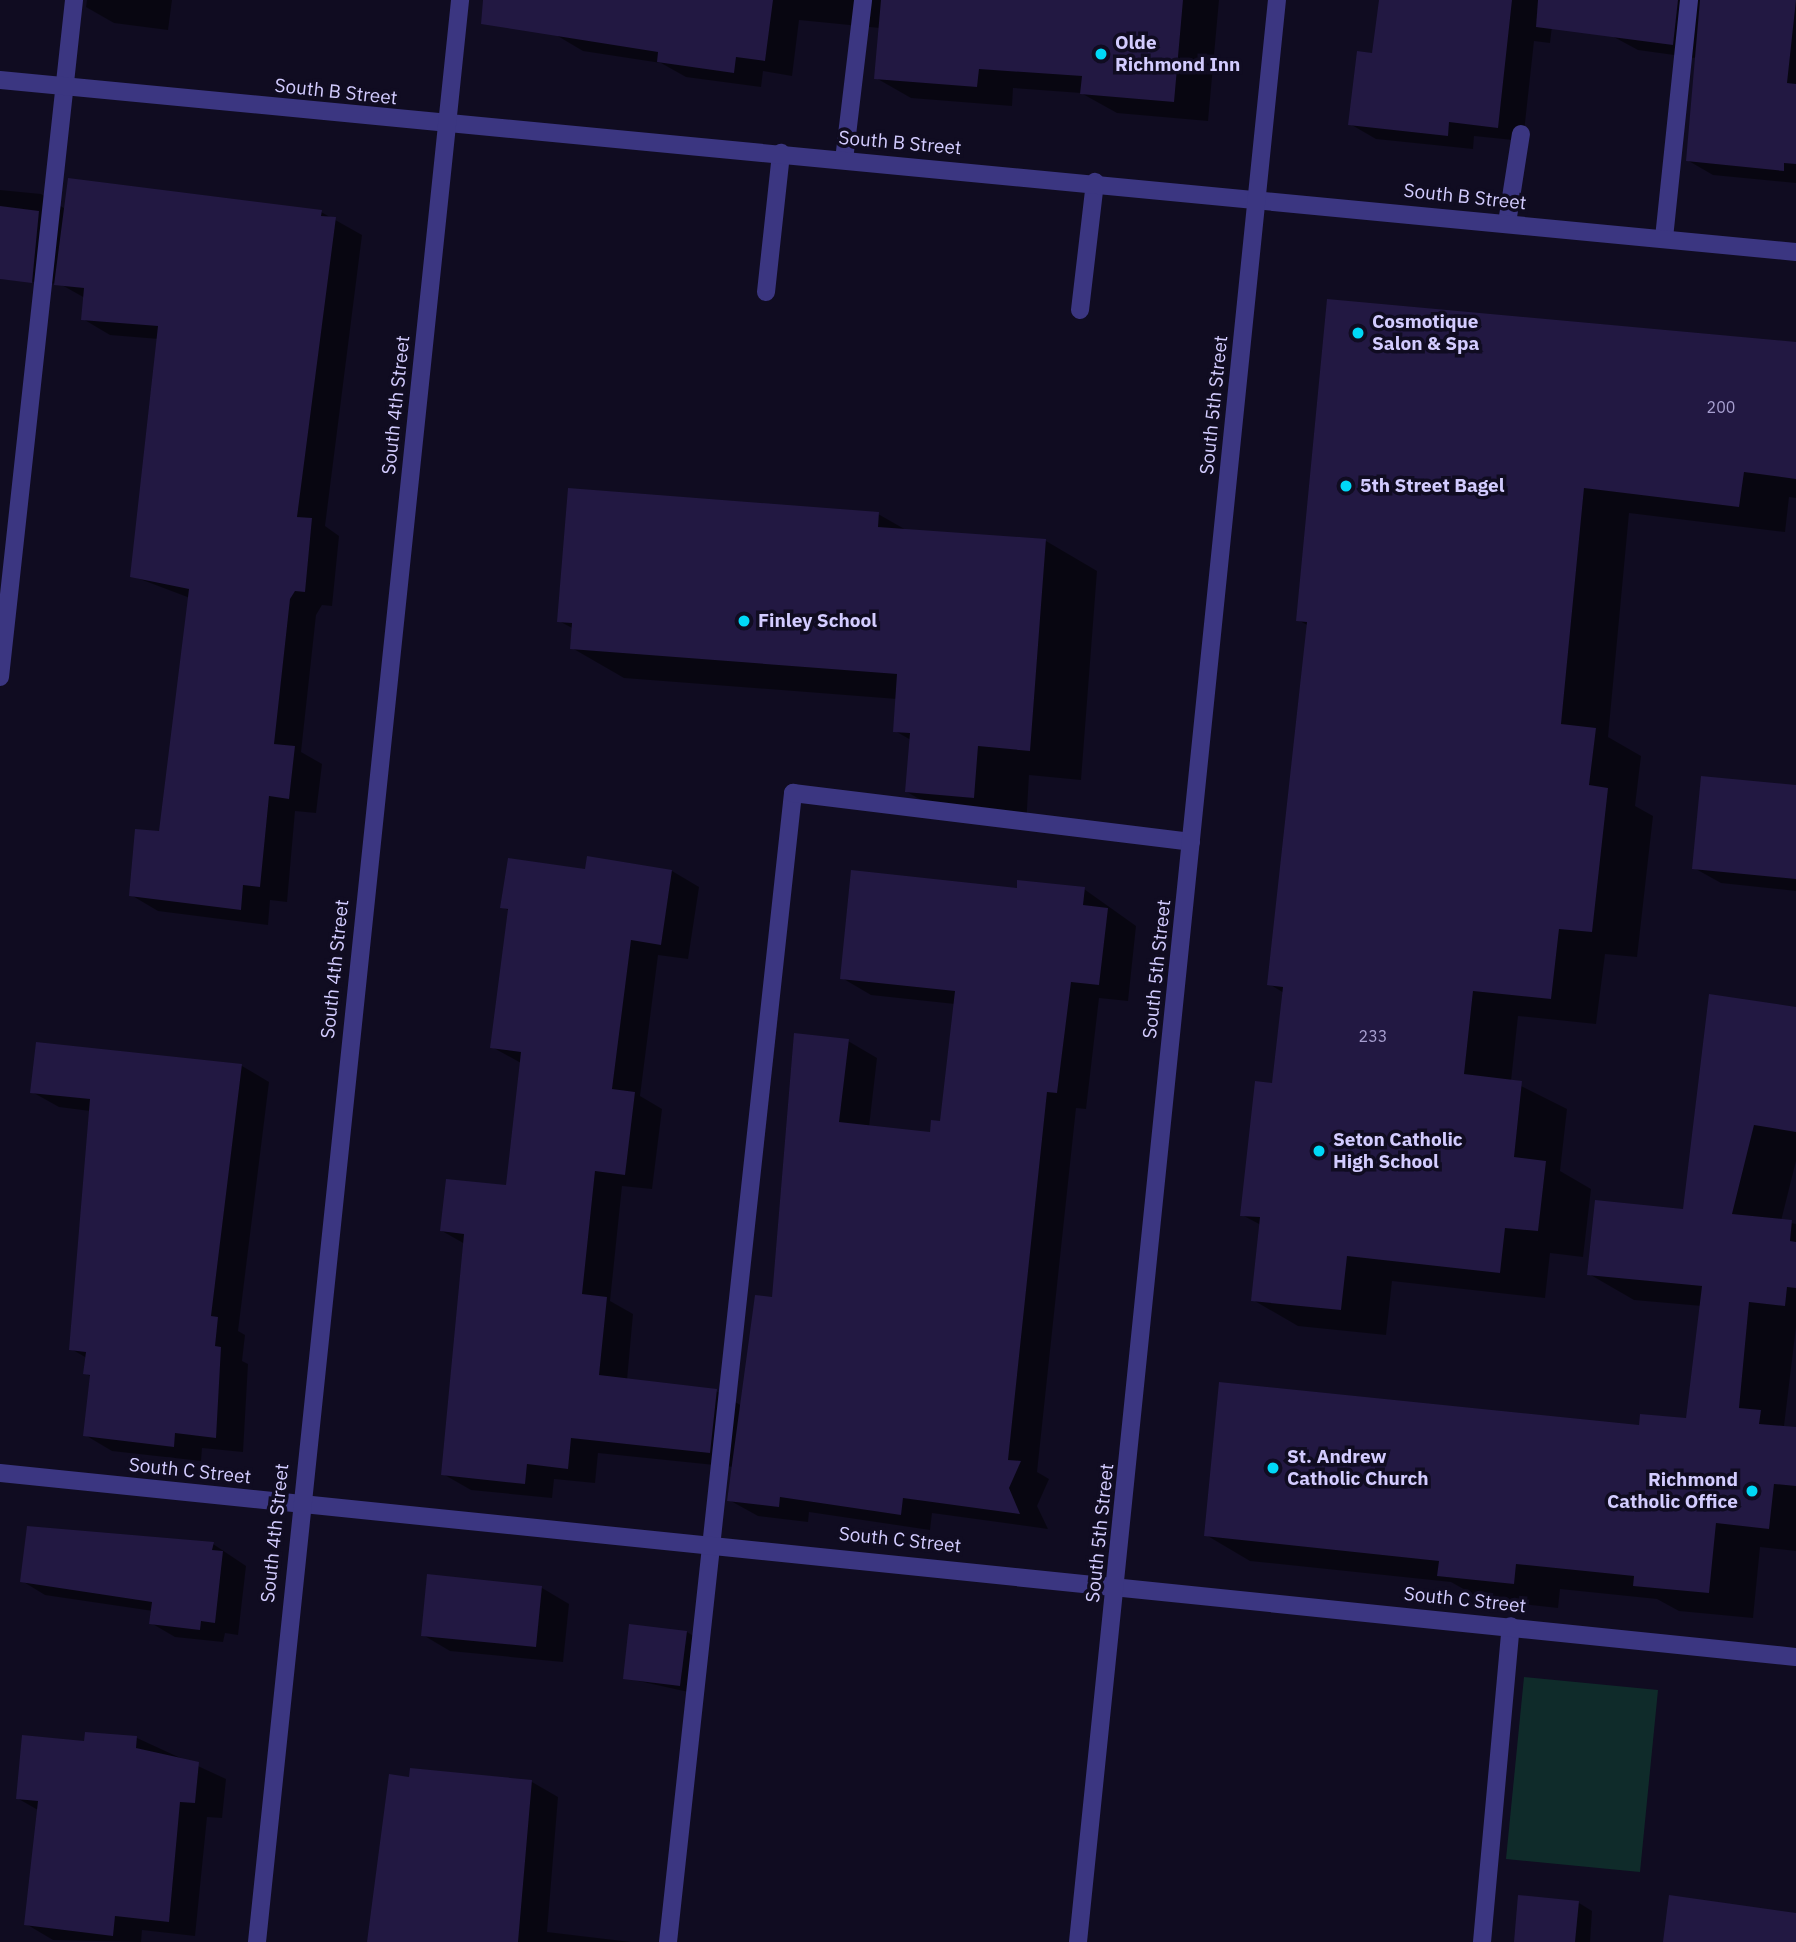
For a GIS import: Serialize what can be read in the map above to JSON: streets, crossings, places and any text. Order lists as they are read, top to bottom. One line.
{"streets":{"street":["South B Street","South 4th Street","South 5th Street","South C Street"]},"crossings":[["South B Street","South 4th Street"],["South B Street","South 5th Street"],["South 4th Street","South C Street"],["South 5th Street","South C Street"]],"places":["Olde Richmond Inn","Cosmotique Salon & Spa","5th Street Bagel","Finley School","Seton Catholic High School","St. Andrew Catholic Church","Richmond Catholic Office"],"house_numbers":["200","233"]}
